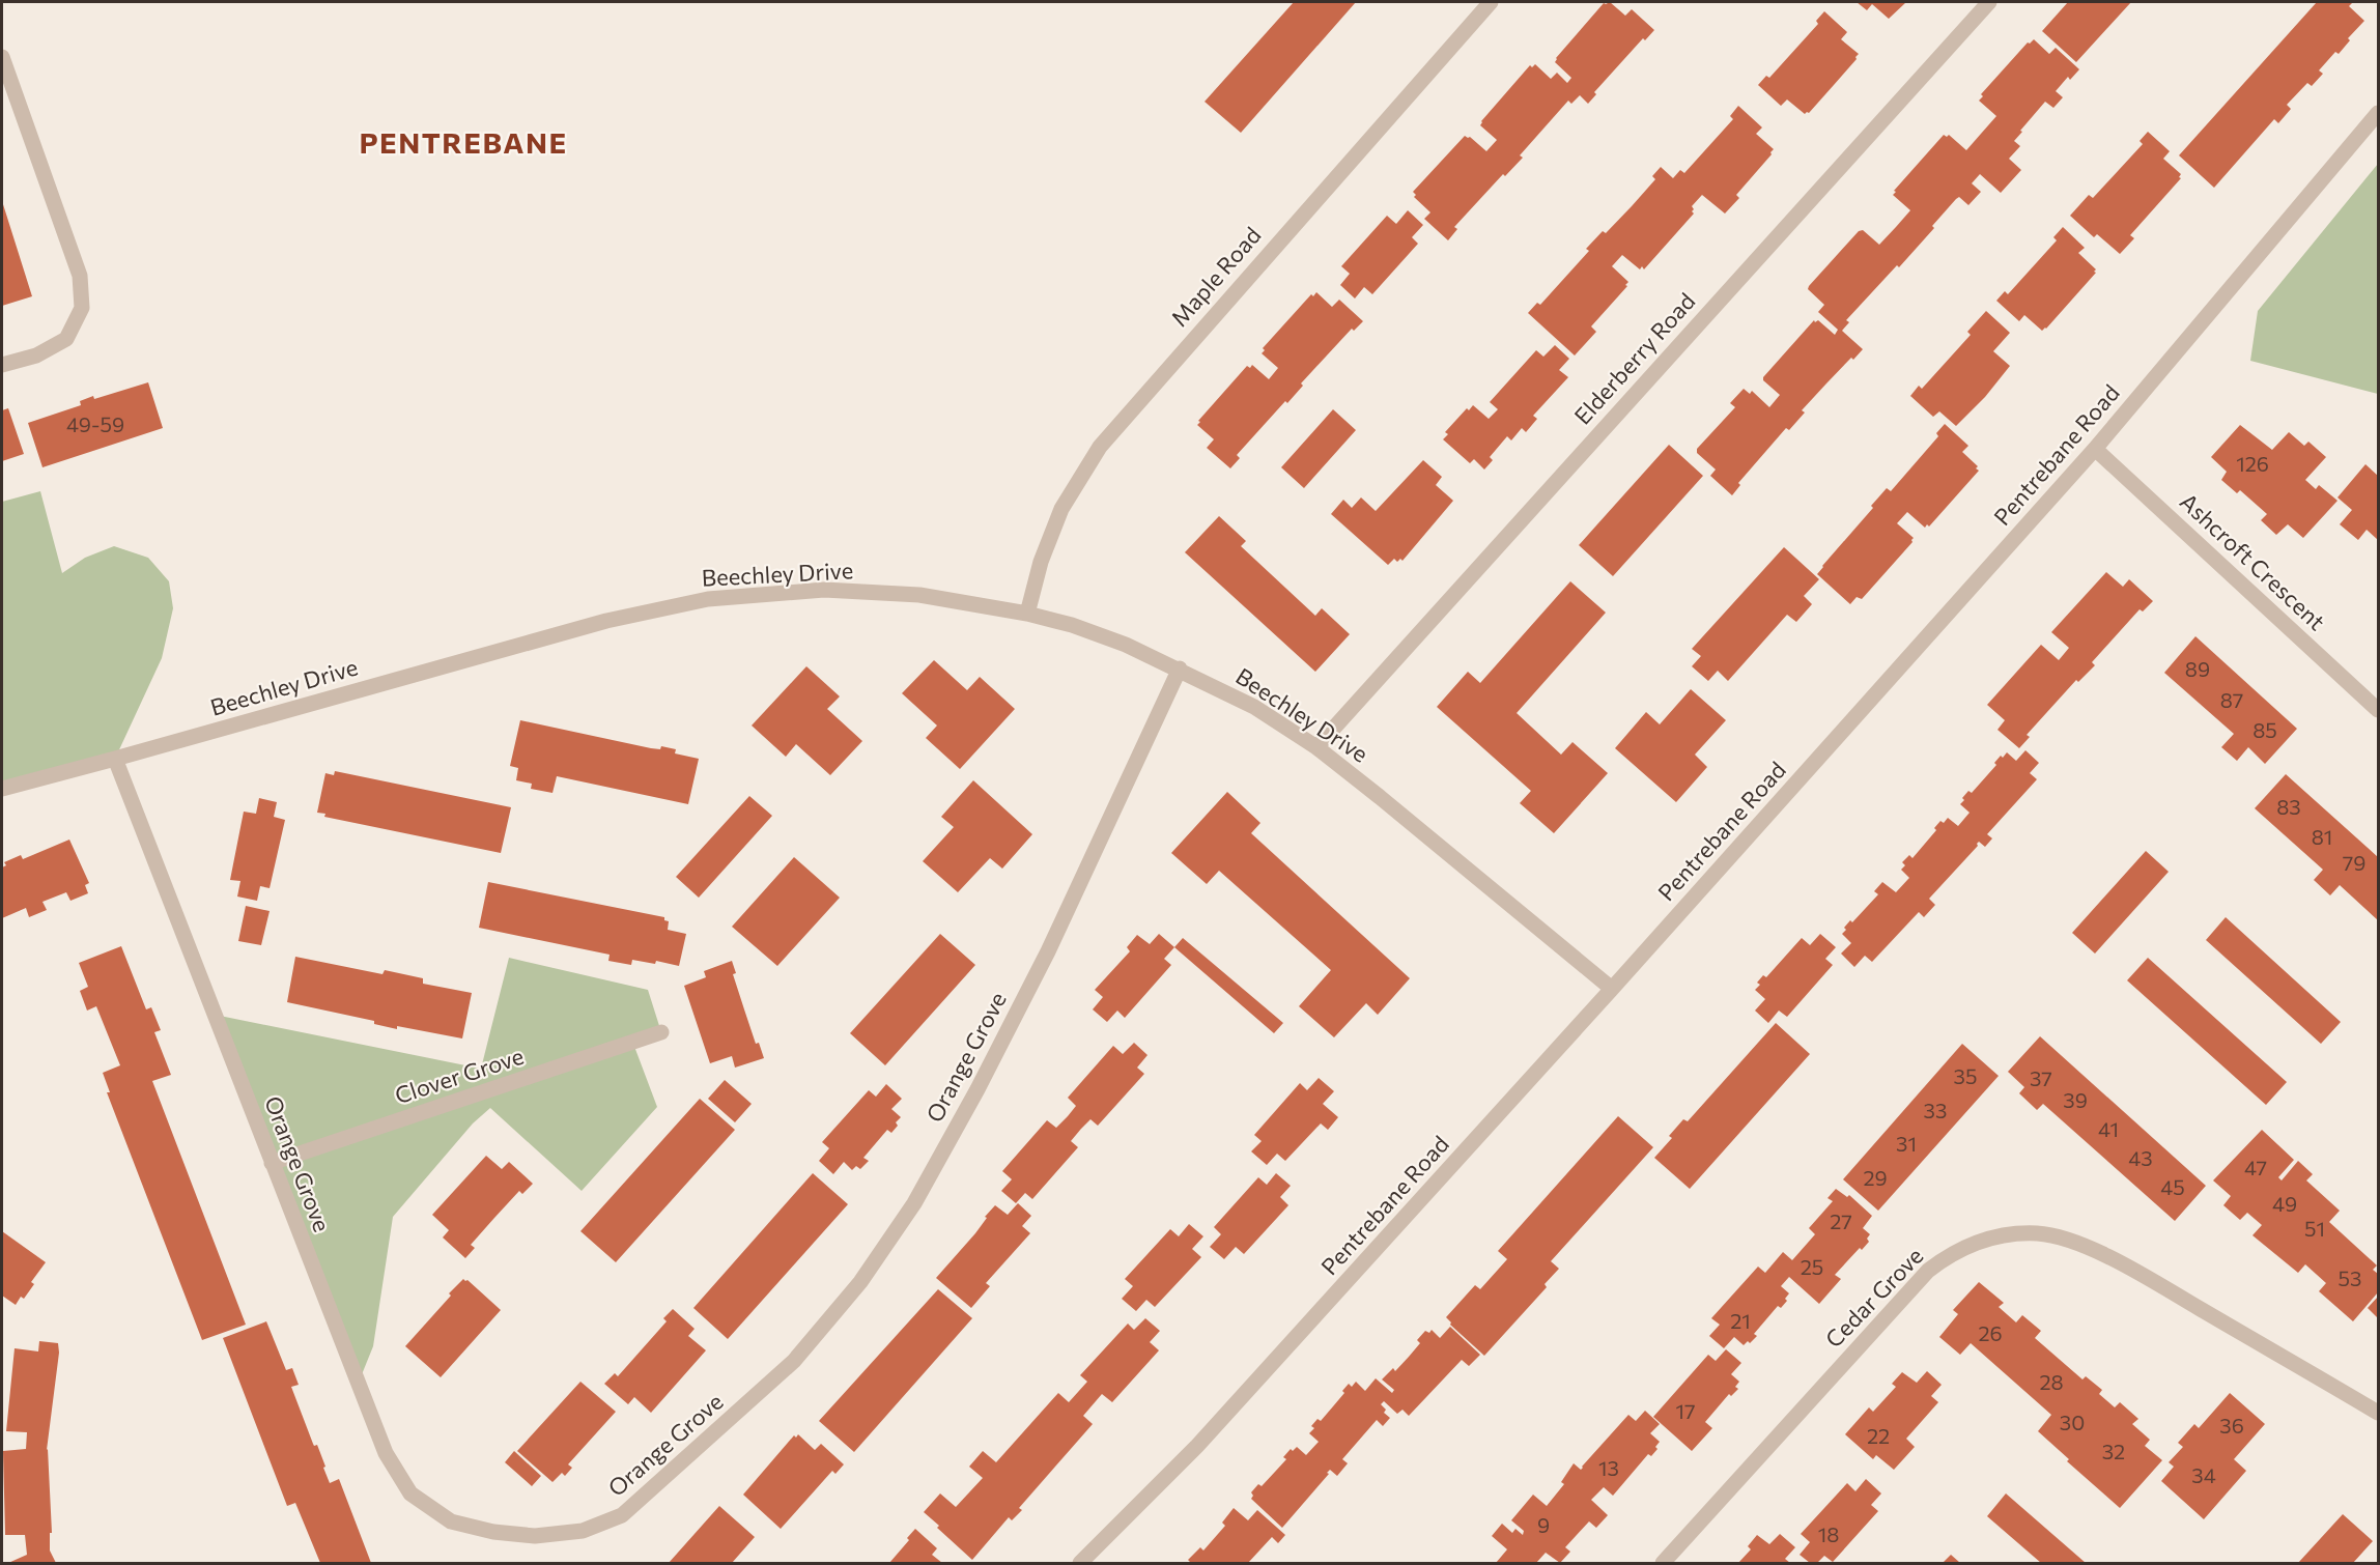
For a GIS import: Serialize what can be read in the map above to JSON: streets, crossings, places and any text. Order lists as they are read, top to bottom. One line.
{"streets":{"street":["Maple Road","Elderberry Road","Pentrebane Road","Ashcroft Crescent","Beechley Drive","Orange Grove","Clover Grove","Cedar Grove"]},"crossings":[["Maple Road","Beechley Drive"],["Elderberry Road","Beechley Drive"],["Pentrebane Road","Ashcroft Crescent"],["Pentrebane Road","Beechley Drive"],["Beechley Drive","Orange Grove"],["Orange Grove","Clover Grove"]],"districts":["PENTREBANE"],"house_numbers":["49-59","126","89","87","85","83","81","79","35","37","39","33","41","31","43","47","29","45","49","27","51","25","53","21","26","28","17","30","36","22","32","13","34","9","18"]}
